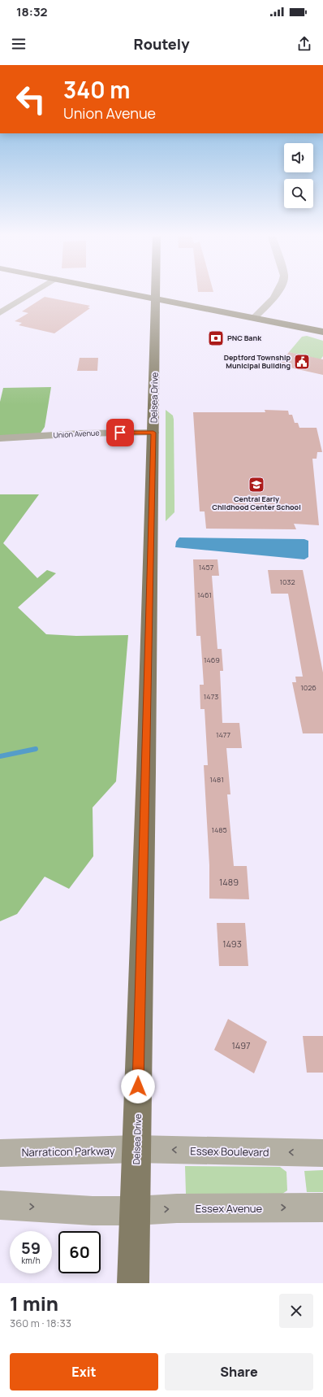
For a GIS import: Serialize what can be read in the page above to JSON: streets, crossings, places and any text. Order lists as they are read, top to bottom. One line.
{"streets":{"main road":["Delsea Drive"],"street":["Union Avenue","Narraticon Parkway","Essex Boulevard","Essex Avenue"]},"crossings":[["Delsea Drive","Union Avenue"],["Delsea Drive","Narraticon Parkway"],["Delsea Drive","Essex Boulevard"],["Delsea Drive","Essex Avenue"],["Narraticon Parkway","Essex Boulevard"]],"one_way":["Essex Boulevard","Essex Avenue"],"places":{"bank":["PNC Bank"],"public building":["Deptford Township Municipal Building"],"school or university":["Central Early Childhood Center School"]},"house_numbers":["1457","1032","1461","1469","1026","1473","1477","1481","1485","1489","1493","1497"],"page":{"status":"18:32","header":"Routely","turn":["340 m","Union Avenue"],"speed":"59 km/h","limit":"60","heading":["1 min","360 m · 18:33"],"buttons":["Exit","Share"]}}
